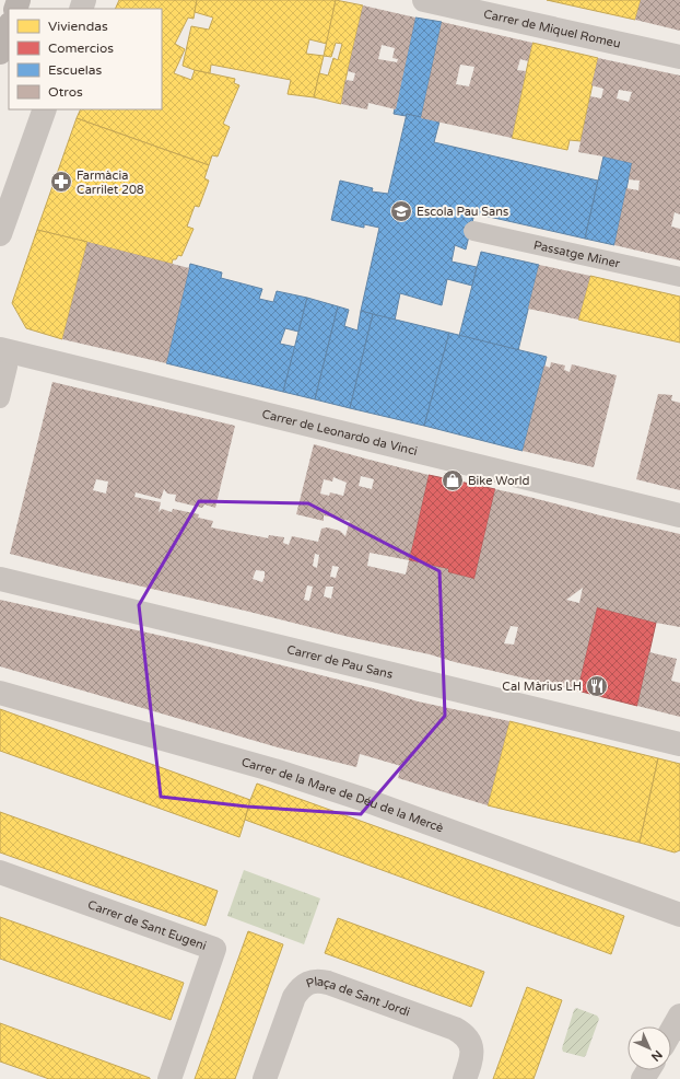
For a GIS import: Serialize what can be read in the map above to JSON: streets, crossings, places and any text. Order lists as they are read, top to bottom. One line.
{"streets":{"street":["Carrer de Miquel Romeu","Passatge Miner","Carrer de Leonardo da Vinci","Carrer de Pau Sans","Carrer de la Mare de Déu de la Mercè","Carrer de Sant Eugeni","Plaça de Sant Jordi"]},"places":{"pharmacy":["Farmàcia Carrilet 208"],"school or university":["Escola Pau Sans"],"shop":["Bike World"],"restaurant":["Cal Màrius LH"]},"legend":["Viviendas","Comercios","Escuelas","Otros"],"north":"bottom right"}
